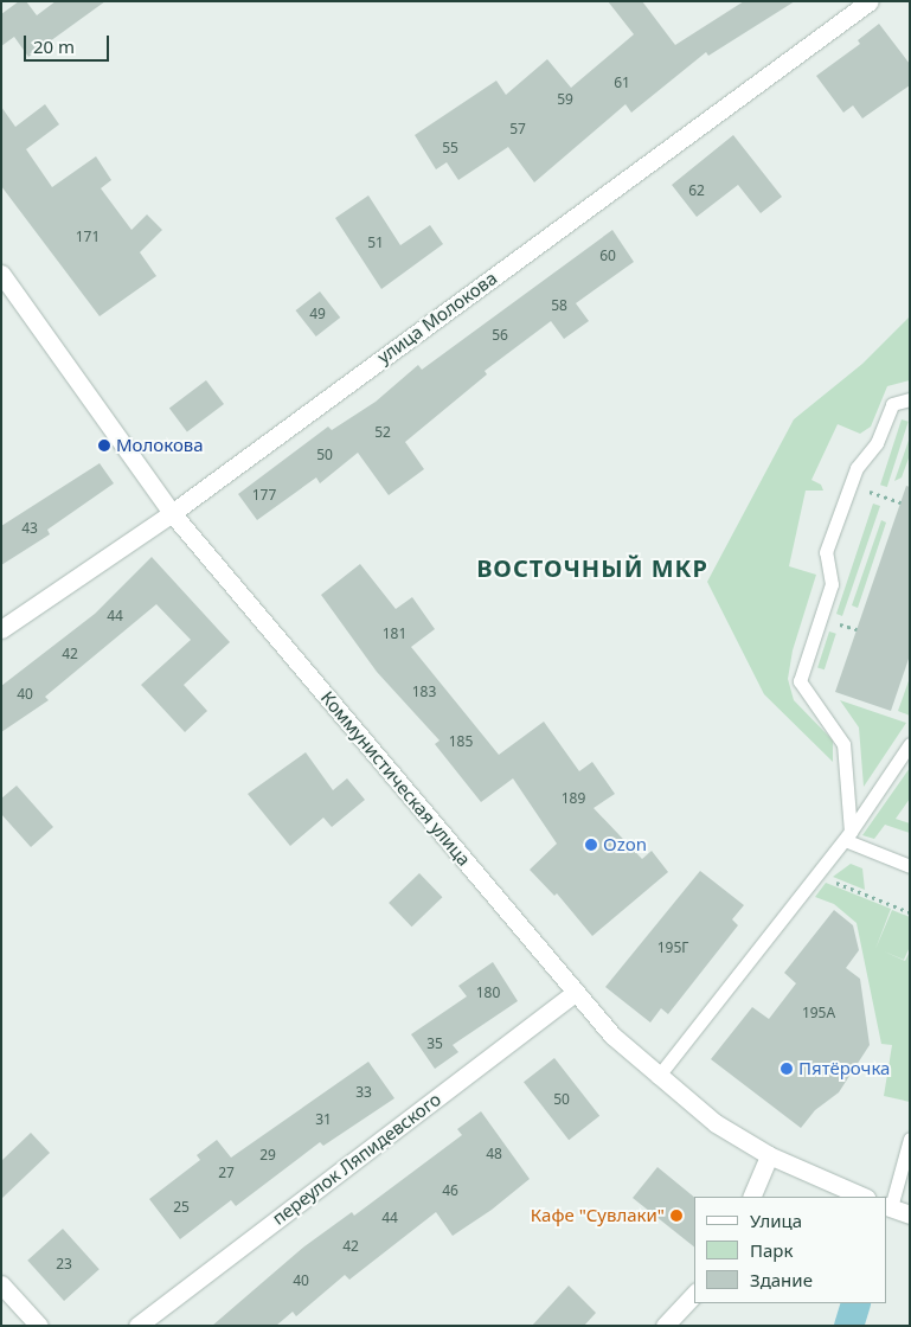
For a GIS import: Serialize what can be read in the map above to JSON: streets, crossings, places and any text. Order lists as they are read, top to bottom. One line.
{"streets":{"street":["улица Молокова","Коммунистическая улица","переулок Ляпидевского"]},"crossings":[["улица Молокова","Коммунистическая улица"],["Коммунистическая улица","переулок Ляпидевского"]],"districts":["ВОСТОЧНЫЙ МКР"],"places":["Молокова","Ozon","Пятёрочка","Кафе \"Сувлаки\""],"house_numbers":["61","59","57","55","62","171","51","60","58","49","56","52","50","177","43","44","181","42","183","40","185","189","195Г","180","195А","35","33","50","31","48","29","27","46","25","44","42","23","40"],"legend":["Улица","Парк","Здание"],"scale_bar":"20 m"}
